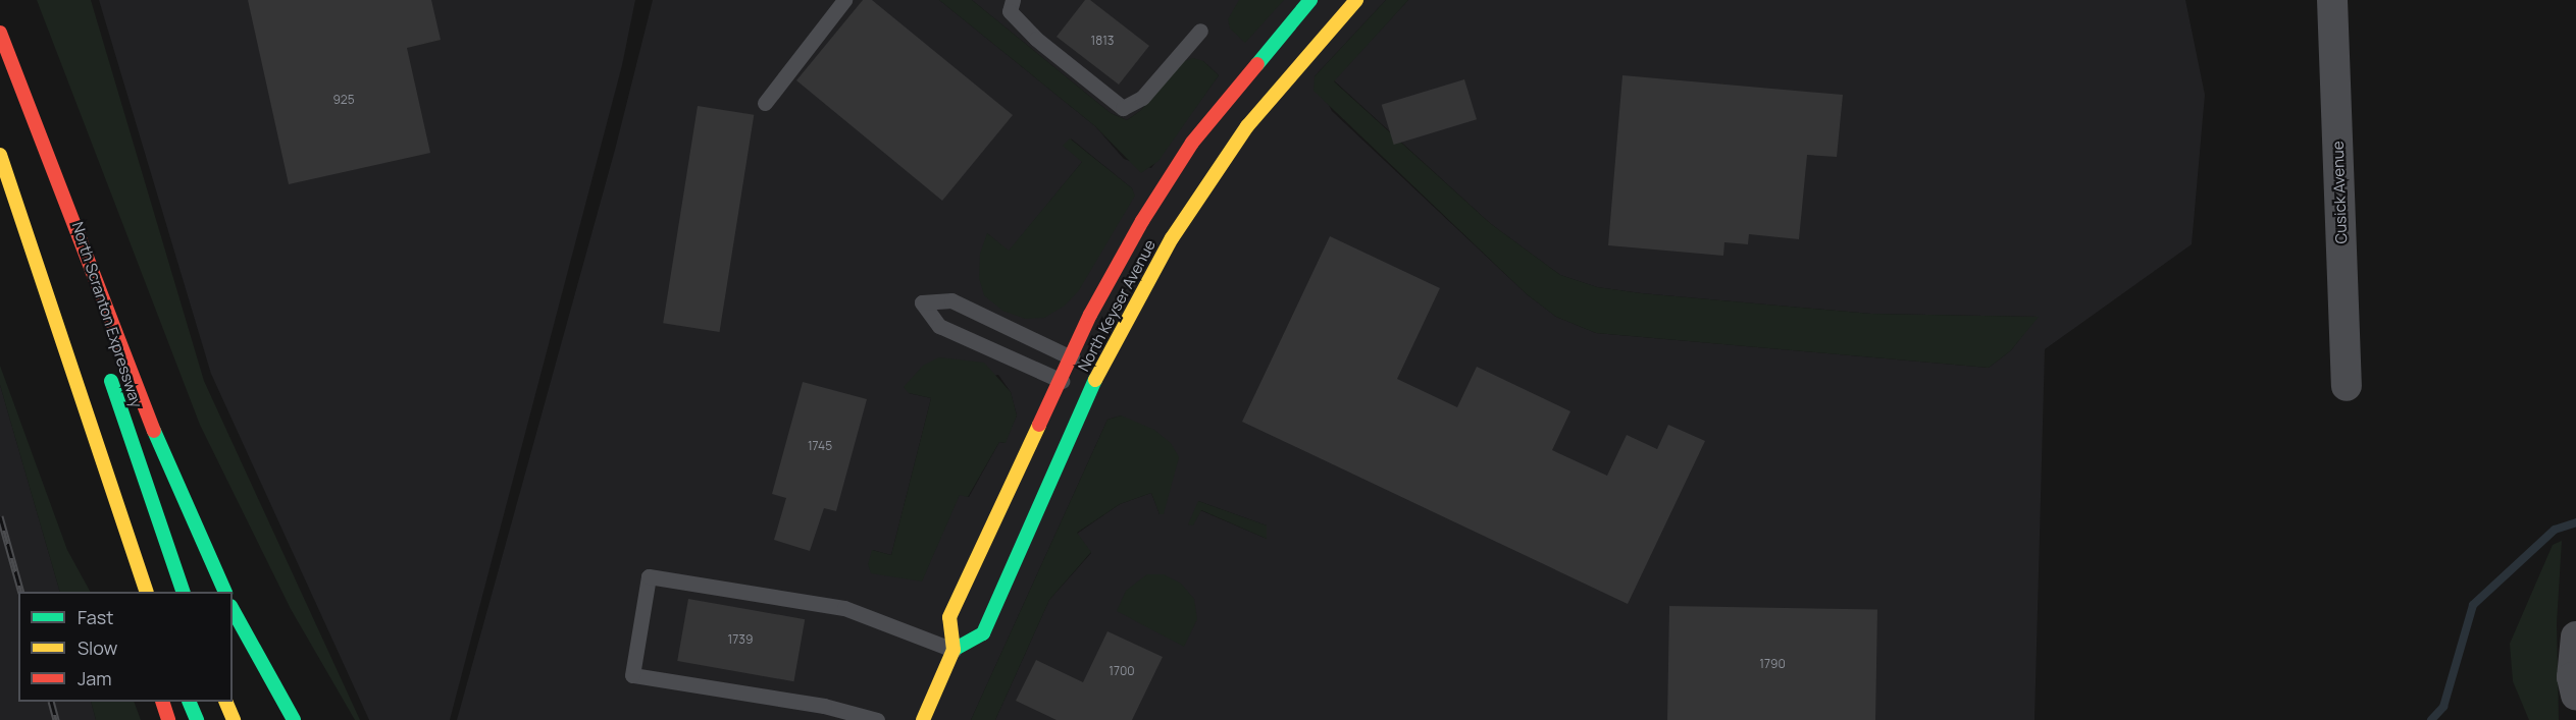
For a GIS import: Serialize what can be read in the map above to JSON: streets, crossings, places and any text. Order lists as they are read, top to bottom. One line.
{"streets":{"main road":["North Keyser Avenue","North Scranton Expressway"],"street":["Cusick Avenue"]},"house_numbers":["1813","925","1745","1739","1790","1700"],"legend":["Fast","Slow","Jam"]}
